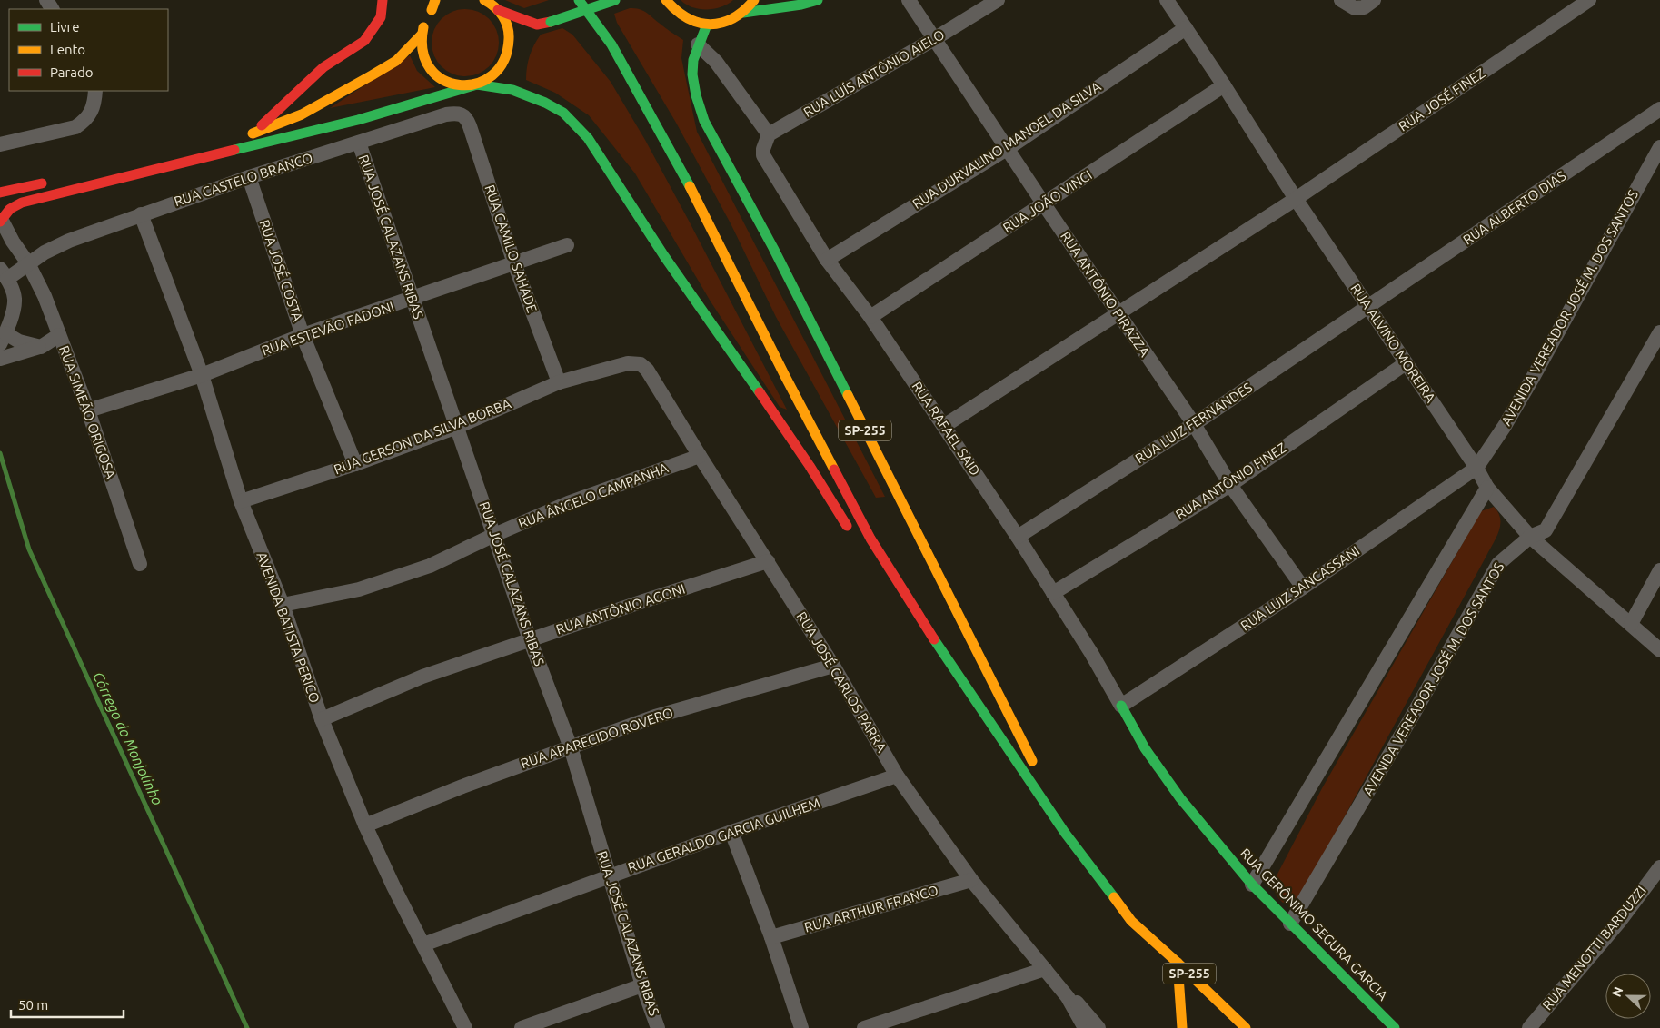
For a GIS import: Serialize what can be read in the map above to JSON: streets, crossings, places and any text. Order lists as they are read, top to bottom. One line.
{"streets":{"main road":["SP-255","RUA GERÔNIMO SEGURA GARCIA"],"street":["RUA LUÍS ANTÔNIO AIELO","RUA JOSÉ FINEZ","RUA DURVALINO MANOEL DA SILVA","RUA CASTELO BRANCO","RUA JOÃO VINCI","RUA ALBERTO DIAS","RUA JOSÉ CALAZANS RIBAS","RUA CAMILO SAHADE","RUA JOSÉ COSTA","RUA ANTÔNIO PIRAZZA","AVENIDA VEREADOR JOSÉ M. DOS SANTOS","RUA ESTEVÃO FADONI","RUA ALVINO MOREIRA","RUA SIMEÃO ORIGOSA","RUA LUIZ FERNANDES","RUA RAFAEL SAID","RUA GERSON DA SILVA BORBA","RUA ANTÔNIO FINEZ","RUA ÂNGELO CAMPANHA","RUA LUIZ SANCASSANI","RUA ANTÔNIO AGONI","AVENIDA BATISTA PERICO","RUA JOSÉ CARLOS PARRA","RUA APARECIDO ROVERO","RUA GERALDO GARCIA GUILHEM","RUA ARTHUR FRANCO","RUA MENOTTI BARDUZZI"]},"crossings":[["RUA LUÍS ANTÔNIO AIELO","RUA ANTÔNIO PIRAZZA"],["RUA LUÍS ANTÔNIO AIELO","RUA RAFAEL SAID"],["RUA JOSÉ FINEZ","RUA ANTÔNIO PIRAZZA"],["RUA JOSÉ FINEZ","RUA ALVINO MOREIRA"],["RUA JOSÉ FINEZ","RUA RAFAEL SAID"],["RUA DURVALINO MANOEL DA SILVA","RUA ANTÔNIO PIRAZZA"],["RUA DURVALINO MANOEL DA SILVA","RUA ALVINO MOREIRA"],["RUA DURVALINO MANOEL DA SILVA","RUA RAFAEL SAID"],["RUA CASTELO BRANCO","RUA JOSÉ CALAZANS RIBAS"],["RUA CASTELO BRANCO","RUA CAMILO SAHADE"],["RUA CASTELO BRANCO","RUA JOSÉ COSTA"],["RUA CASTELO BRANCO","RUA SIMEÃO ORIGOSA"],["RUA CASTELO BRANCO","AVENIDA BATISTA PERICO"],["RUA JOÃO VINCI","RUA ANTÔNIO PIRAZZA"],["RUA JOÃO VINCI","RUA ALVINO MOREIRA"],["RUA JOÃO VINCI","RUA RAFAEL SAID"],["RUA ALBERTO DIAS","RUA ALVINO MOREIRA"],["RUA ALBERTO DIAS","RUA LUIZ FERNANDES"],["RUA JOSÉ CALAZANS RIBAS","RUA ESTEVÃO FADONI"],["RUA JOSÉ CALAZANS RIBAS","RUA GERSON DA SILVA BORBA"],["RUA JOSÉ CALAZANS RIBAS","RUA ÂNGELO CAMPANHA"],["RUA JOSÉ CALAZANS RIBAS","RUA ANTÔNIO AGONI"],["RUA JOSÉ CALAZANS RIBAS","RUA APARECIDO ROVERO"],["RUA JOSÉ CALAZANS RIBAS","RUA GERALDO GARCIA GUILHEM"],["RUA CAMILO SAHADE","RUA ESTEVÃO FADONI"],["RUA CAMILO SAHADE","RUA GERSON DA SILVA BORBA"],["RUA JOSÉ COSTA","RUA ESTEVÃO FADONI"],["RUA JOSÉ COSTA","RUA GERSON DA SILVA BORBA"],["RUA ANTÔNIO PIRAZZA","RUA LUIZ FERNANDES"],["RUA ANTÔNIO PIRAZZA","RUA ANTÔNIO FINEZ"],["RUA ANTÔNIO PIRAZZA","RUA LUIZ SANCASSANI"],["AVENIDA VEREADOR JOSÉ M. DOS SANTOS","RUA ALVINO MOREIRA"],["AVENIDA VEREADOR JOSÉ M. DOS SANTOS","RUA LUIZ SANCASSANI"],["AVENIDA VEREADOR JOSÉ M. DOS SANTOS","RUA GERÔNIMO SEGURA GARCIA"],["RUA ESTEVÃO FADONI","RUA SIMEÃO ORIGOSA"],["RUA ESTEVÃO FADONI","AVENIDA BATISTA PERICO"],["RUA ALVINO MOREIRA","RUA LUIZ FERNANDES"],["RUA ALVINO MOREIRA","RUA ANTÔNIO FINEZ"],["RUA ALVINO MOREIRA","RUA LUIZ SANCASSANI"],["RUA LUIZ FERNANDES","RUA RAFAEL SAID"],["RUA RAFAEL SAID","RUA ANTÔNIO FINEZ"],["RUA RAFAEL SAID","RUA LUIZ SANCASSANI"],["RUA RAFAEL SAID","RUA GERÔNIMO SEGURA GARCIA"],["RUA GERSON DA SILVA BORBA","AVENIDA BATISTA PERICO"],["RUA GERSON DA SILVA BORBA","RUA JOSÉ CARLOS PARRA"],["RUA ÂNGELO CAMPANHA","AVENIDA BATISTA PERICO"],["RUA ÂNGELO CAMPANHA","RUA JOSÉ CARLOS PARRA"],["RUA LUIZ SANCASSANI","RUA GERÔNIMO SEGURA GARCIA"],["RUA ANTÔNIO AGONI","AVENIDA BATISTA PERICO"],["RUA ANTÔNIO AGONI","RUA JOSÉ CARLOS PARRA"],["AVENIDA BATISTA PERICO","RUA APARECIDO ROVERO"],["AVENIDA BATISTA PERICO","RUA GERALDO GARCIA GUILHEM"],["RUA JOSÉ CARLOS PARRA","RUA APARECIDO ROVERO"],["RUA JOSÉ CARLOS PARRA","RUA GERALDO GARCIA GUILHEM"],["RUA JOSÉ CARLOS PARRA","RUA ARTHUR FRANCO"]],"water":["Córrego do Monjolinho"],"legend":["Livre","Lento","Parado"],"scale_bar":"50 m","north":"left"}
